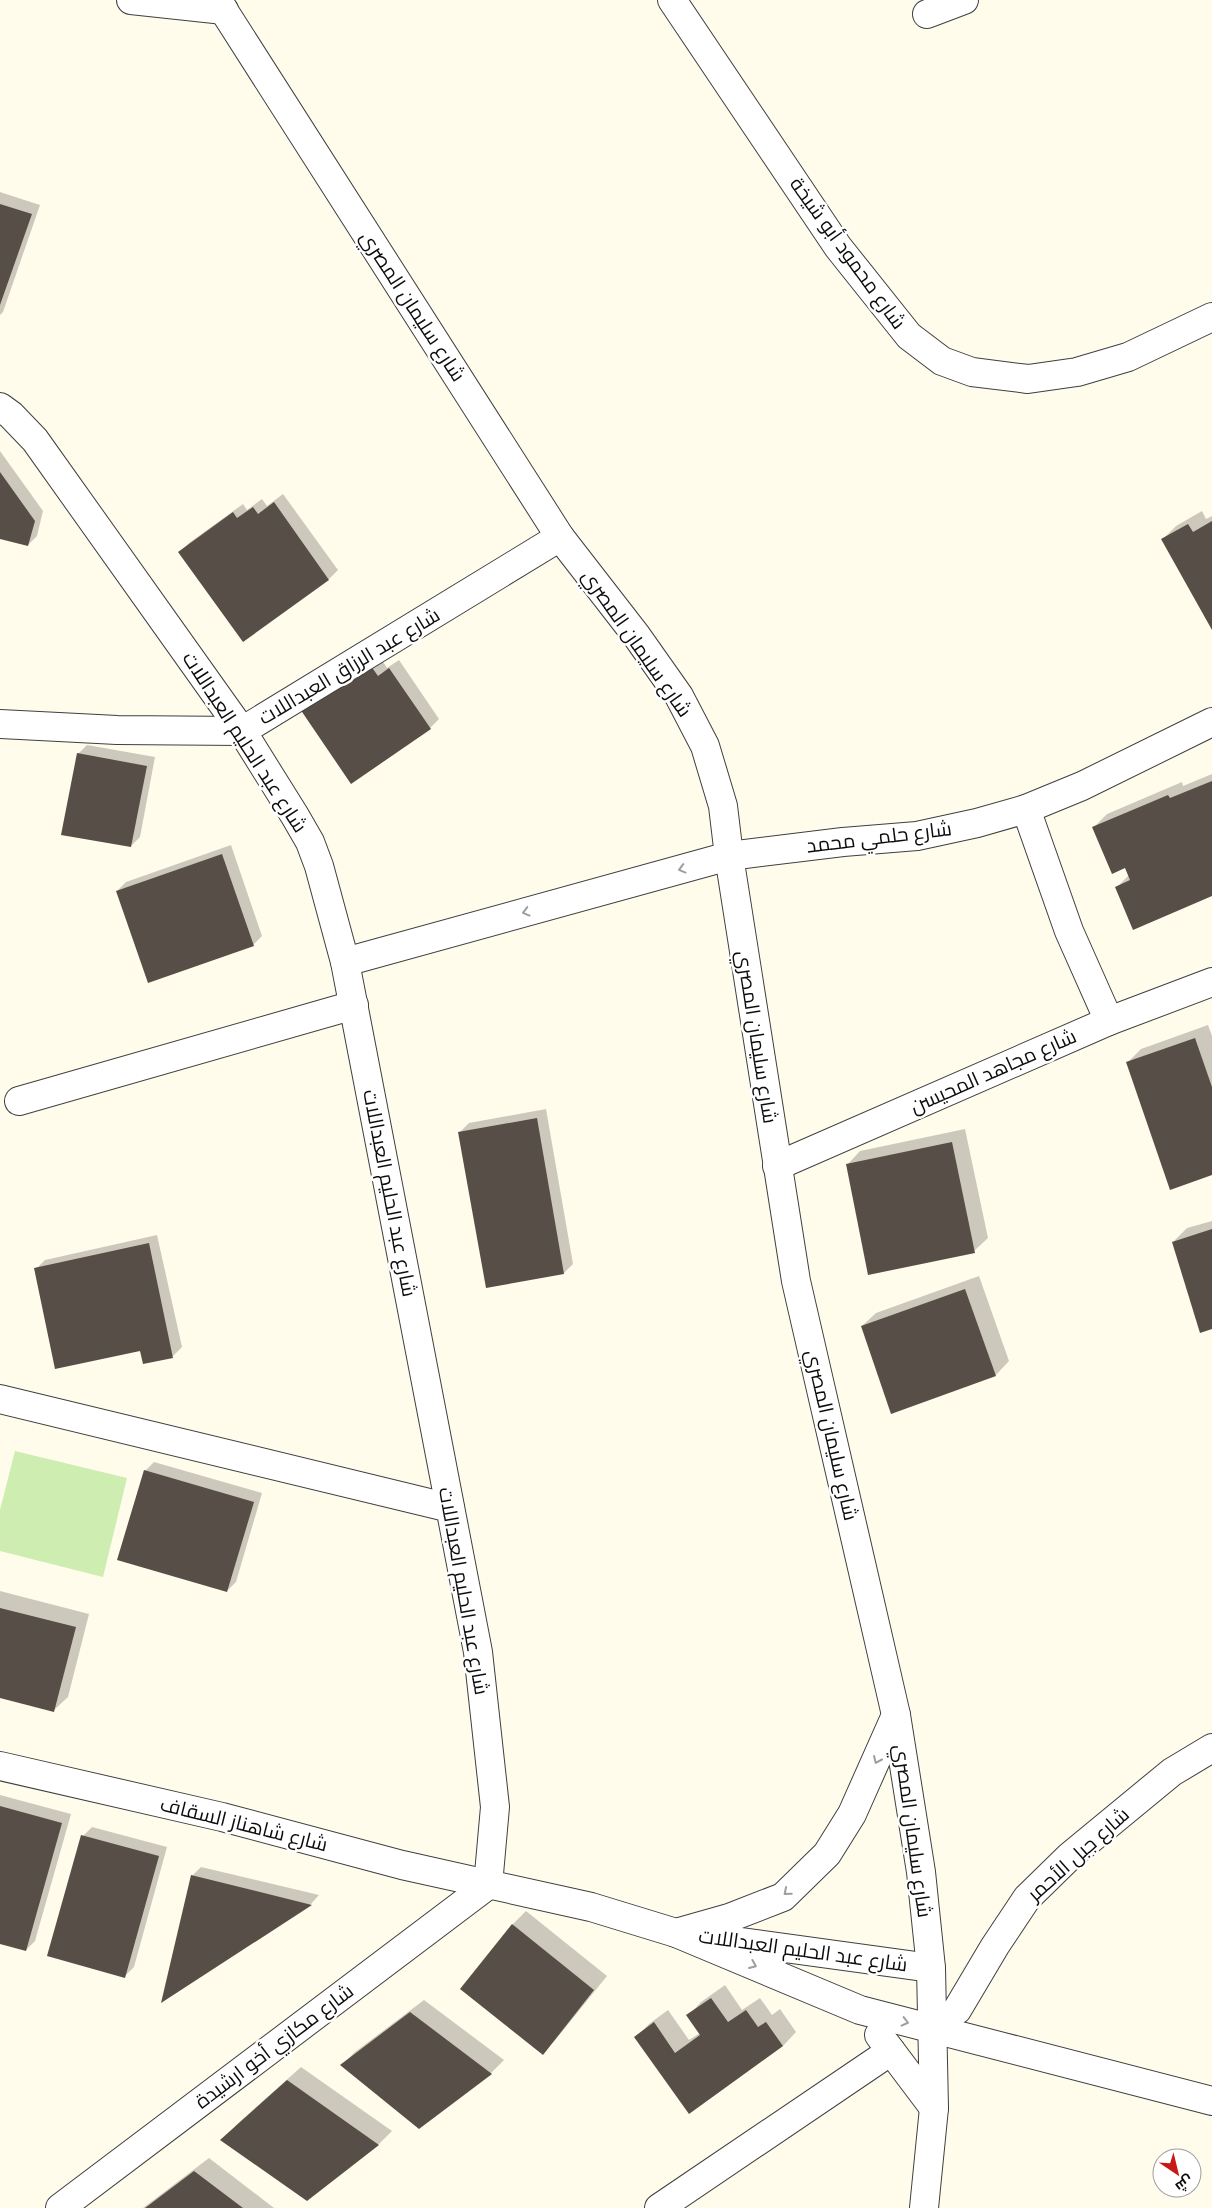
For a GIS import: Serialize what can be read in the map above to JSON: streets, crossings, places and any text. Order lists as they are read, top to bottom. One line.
{"streets":{"street":["شارع محمود أبو شيخة","شارع سليمان المصري","شارع عبد الرزاق العبداللات","شارع عبد الحليم العبداللات","شارع حلمي محمد","شارع مجاهد المحيسن","شارع شاهناز السقاف","شارع جبل الأحمر","شارع مكازي أخو ارشيدة"]},"crossings":[["شارع سليمان المصري","شارع عبد الرزاق العبداللات"],["شارع سليمان المصري","شارع عبد الحليم العبداللات"],["شارع سليمان المصري","شارع حلمي محمد"],["شارع سليمان المصري","شارع مجاهد المحيسن"],["شارع سليمان المصري","شارع جبل الأحمر"],["شارع عبد الرزاق العبداللات","شارع عبد الحليم العبداللات"],["شارع عبد الحليم العبداللات","شارع حلمي محمد"],["شارع عبد الحليم العبداللات","شارع شاهناز السقاف"],["شارع عبد الحليم العبداللات","شارع جبل الأحمر"],["شارع عبد الحليم العبداللات","شارع مكازي أخو ارشيدة"],["شارع شاهناز السقاف","شارع مكازي أخو ارشيدة"]],"one_way":["شارع حلمي محمد"],"north":"bottom right"}
